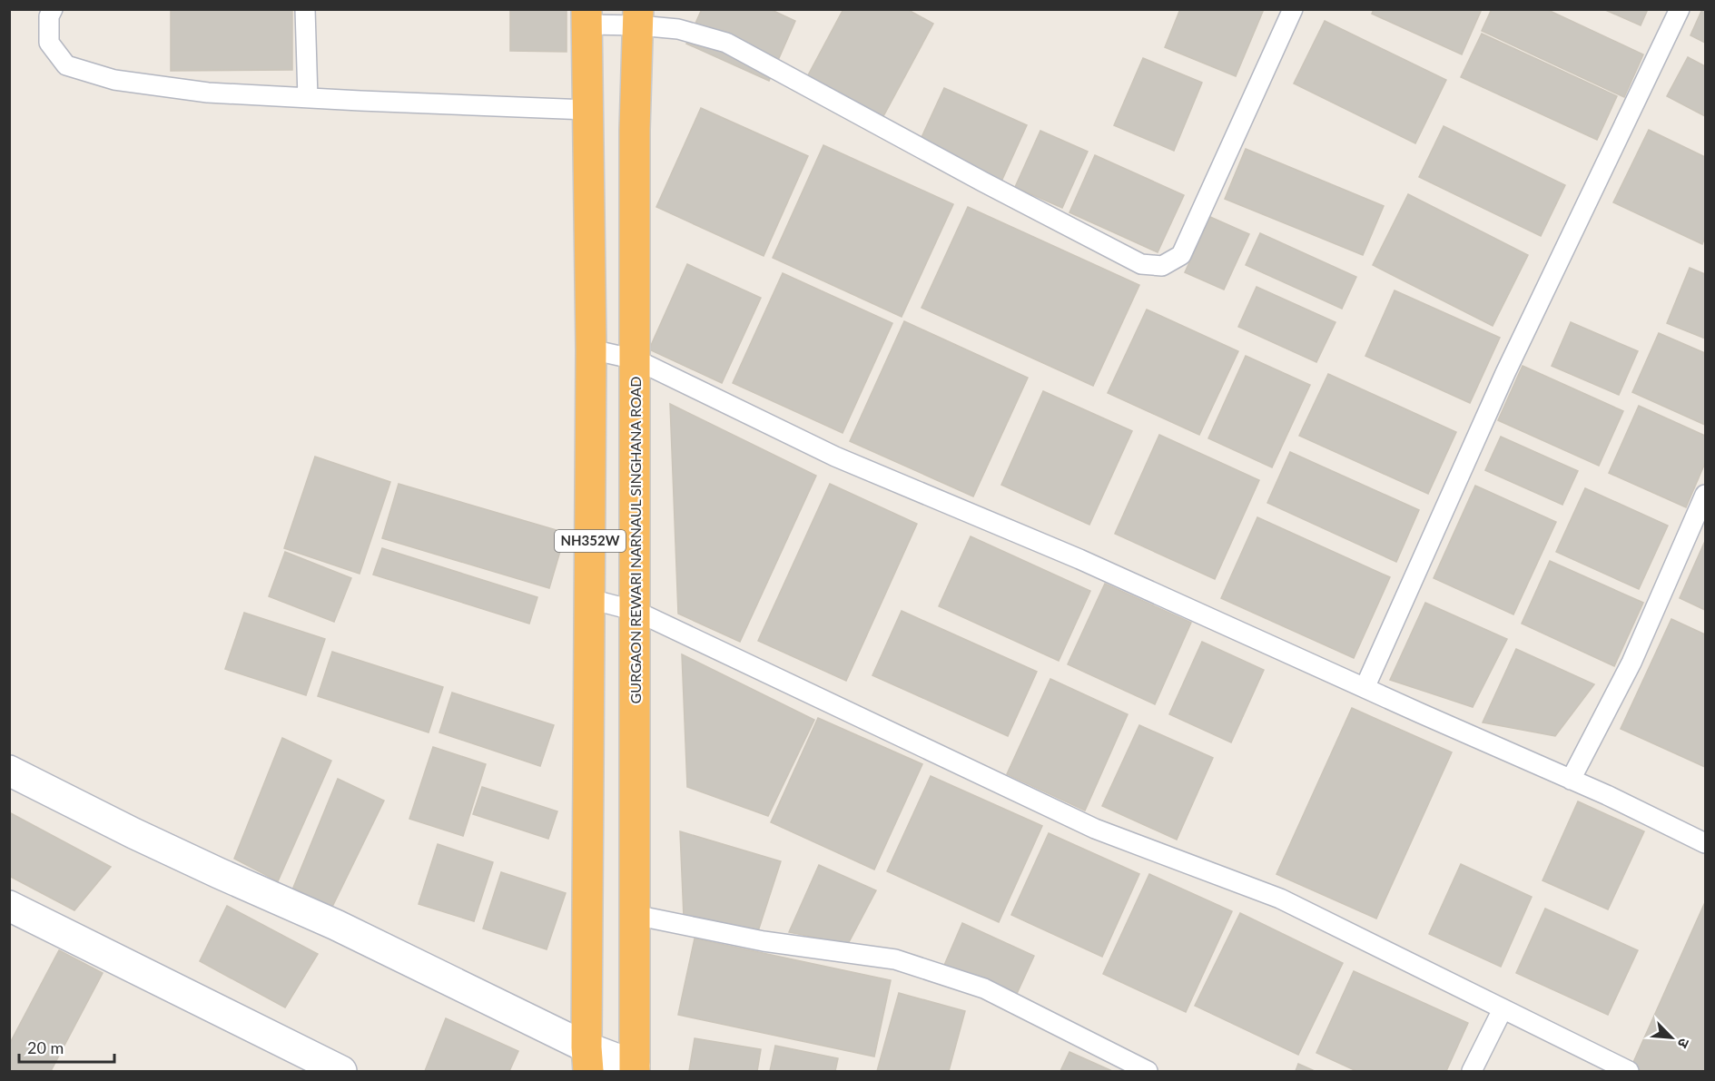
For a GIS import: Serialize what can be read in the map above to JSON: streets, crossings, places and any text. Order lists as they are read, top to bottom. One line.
{"streets":{"highway":["GURGAON REWARI NARNAUL SINGHANA ROAD","NH352W"]},"scale_bar":"20 m","north":"bottom right"}
